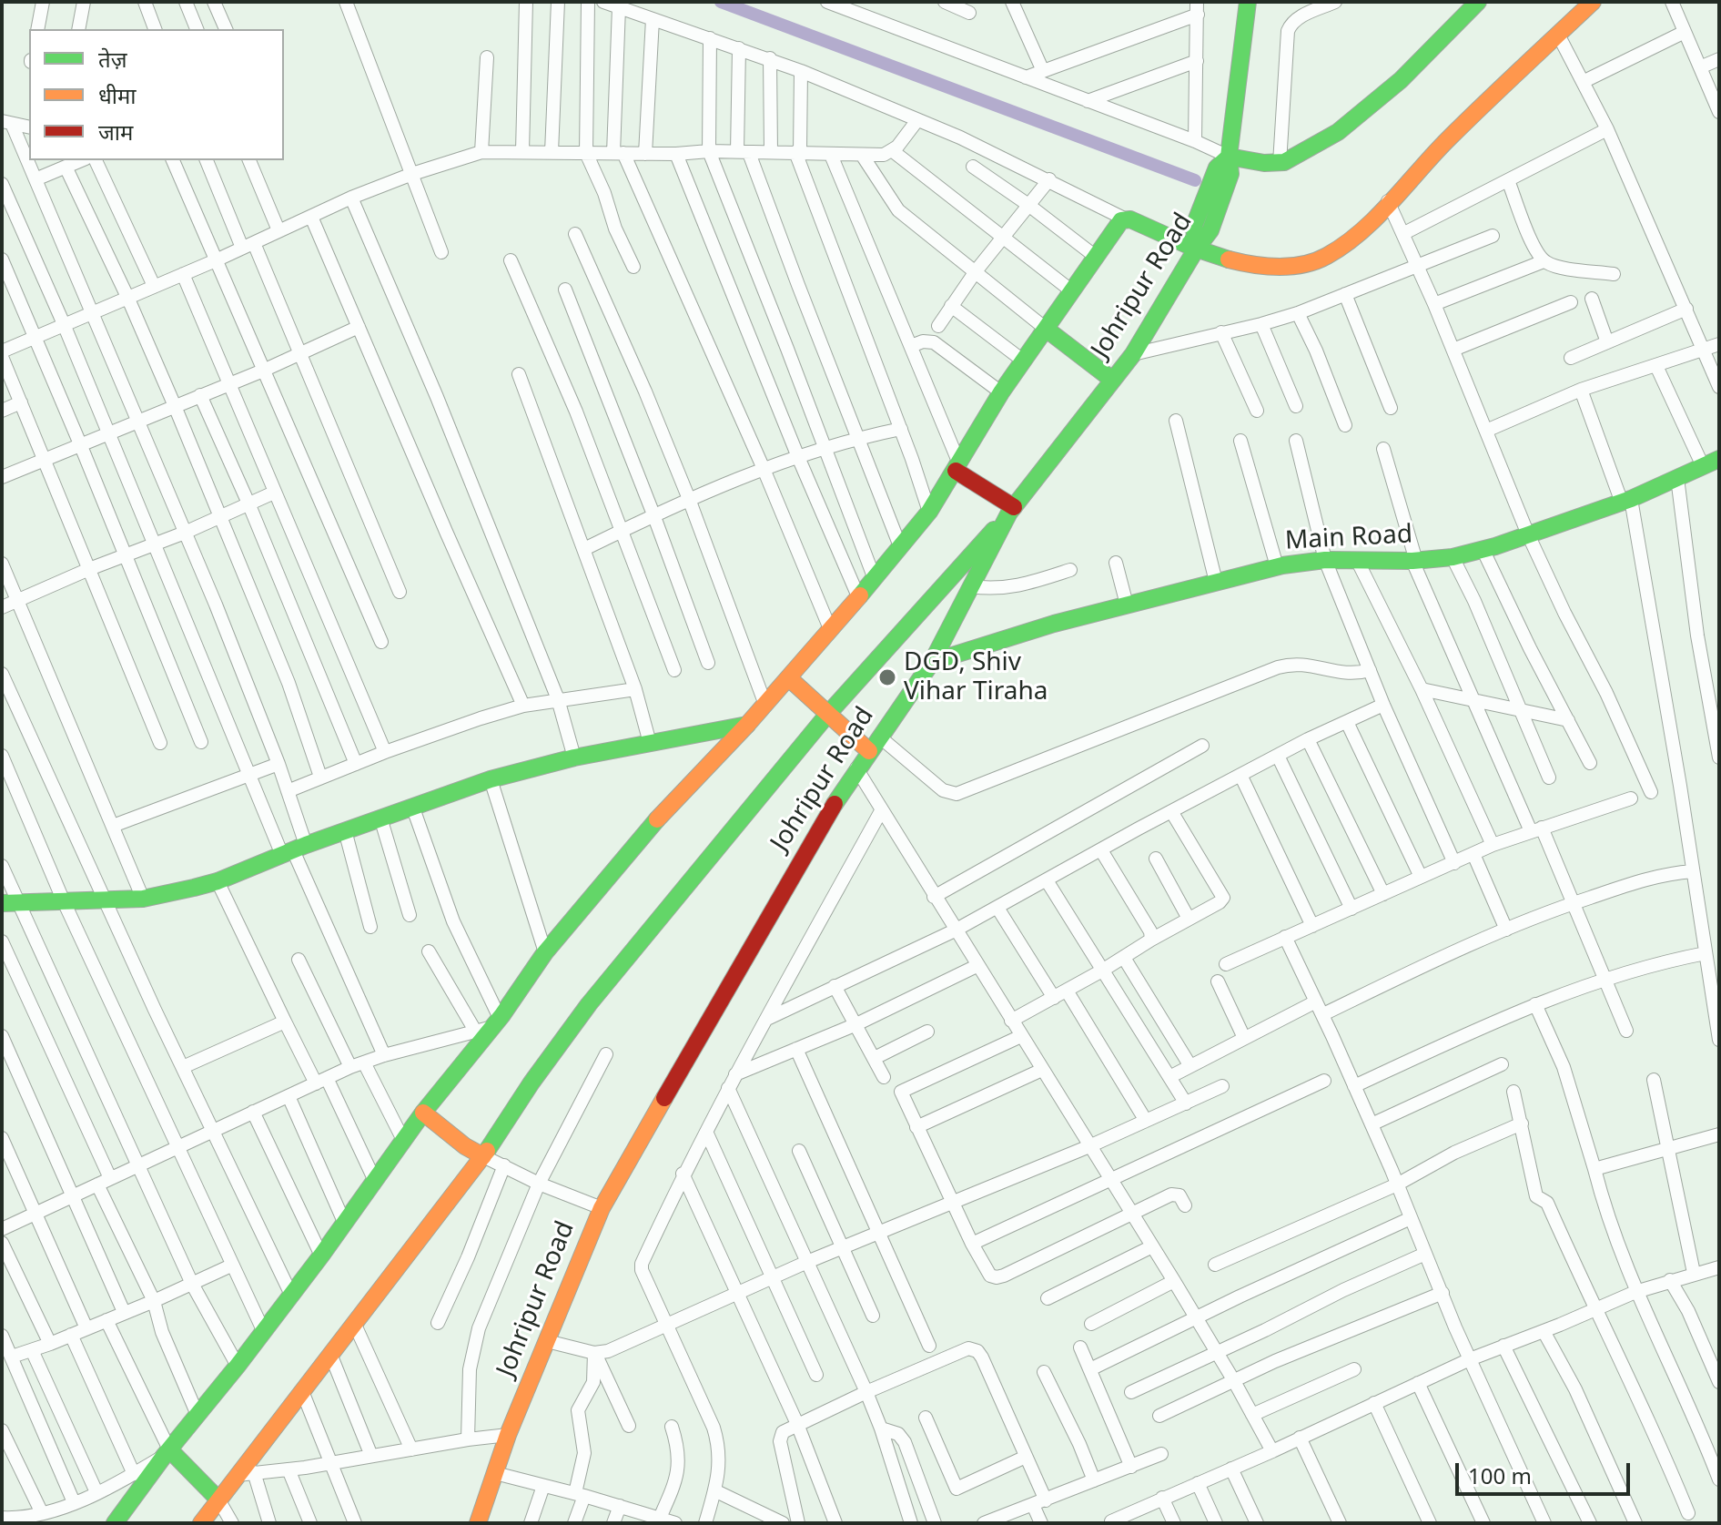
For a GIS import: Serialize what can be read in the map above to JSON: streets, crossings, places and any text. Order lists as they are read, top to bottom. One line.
{"streets":{"street":["Johripur Road","Main Road"]},"crossings":[["Johripur Road","Main Road"]],"places":["DGD, Shiv Vihar Tiraha"],"legend":["तेज़","धीमा","जाम"],"scale_bar":"100 m"}
